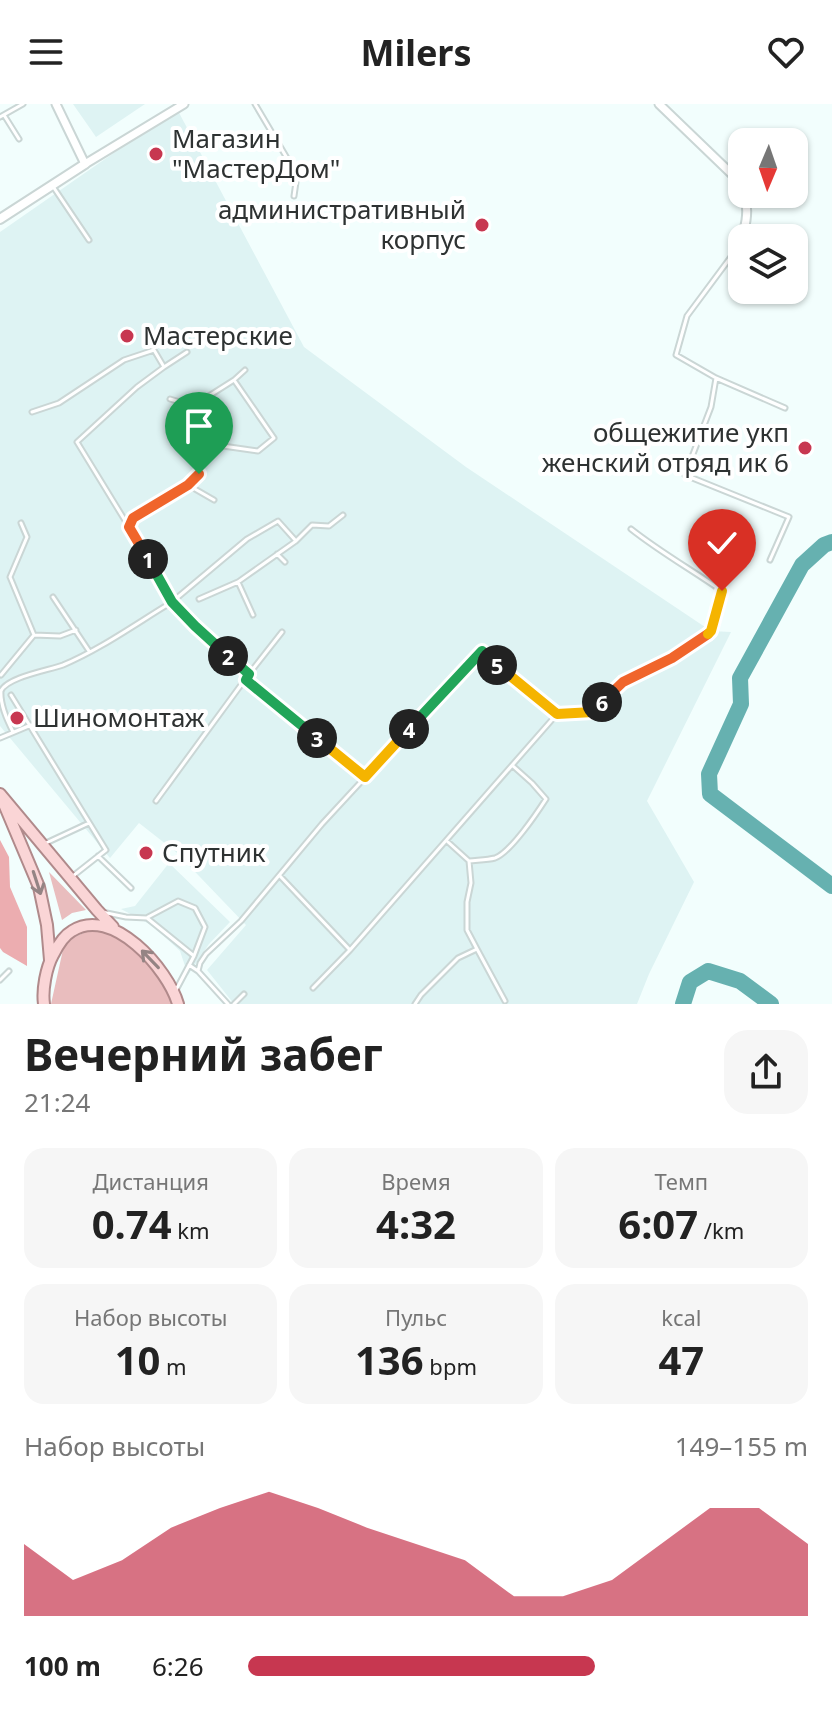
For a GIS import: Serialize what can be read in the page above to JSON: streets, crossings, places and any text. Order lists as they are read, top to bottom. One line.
{"places":["Магазин \"МастерДом\"","административный корпус","Мастерские","общежитие укп женский отряд ик 6","Шиномонтаж","Спутник"],"north":"bottom","page":{"header":"Milers","pins":["1","2","5","6","4","3"],"heading":["Вечерний забег","21:24"],"stats":[["Дистанция","0.74 km"],["Время","4:32"],["Темп","6:07 /km"],["Набор высоты","10 m"],["Пульс","136 bpm"],["kcal","47"]],"chart":["Набор высоты","149–155 m"],"list":[{"name":"100 m","note":"6:26"}]}}
